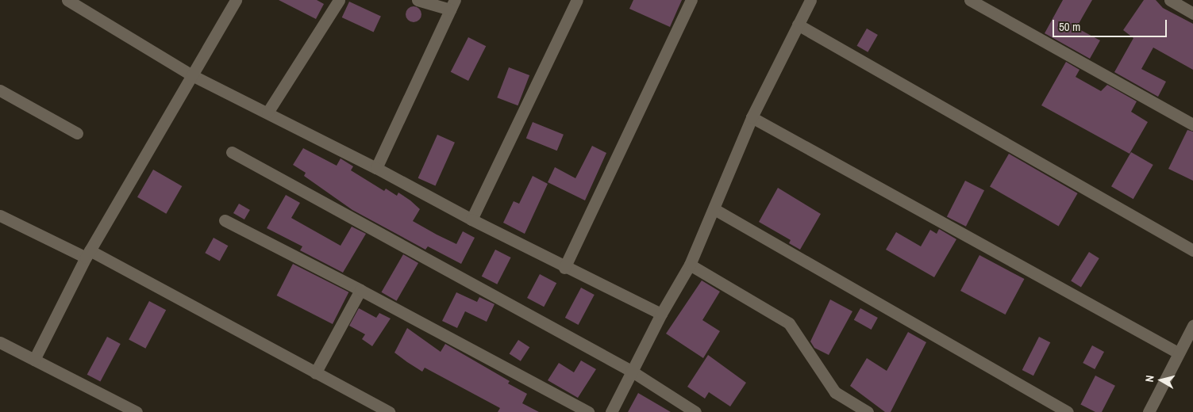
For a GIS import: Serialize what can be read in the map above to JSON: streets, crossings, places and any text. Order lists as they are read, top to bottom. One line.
{"scale_bar":"50 m","north":"left"}
